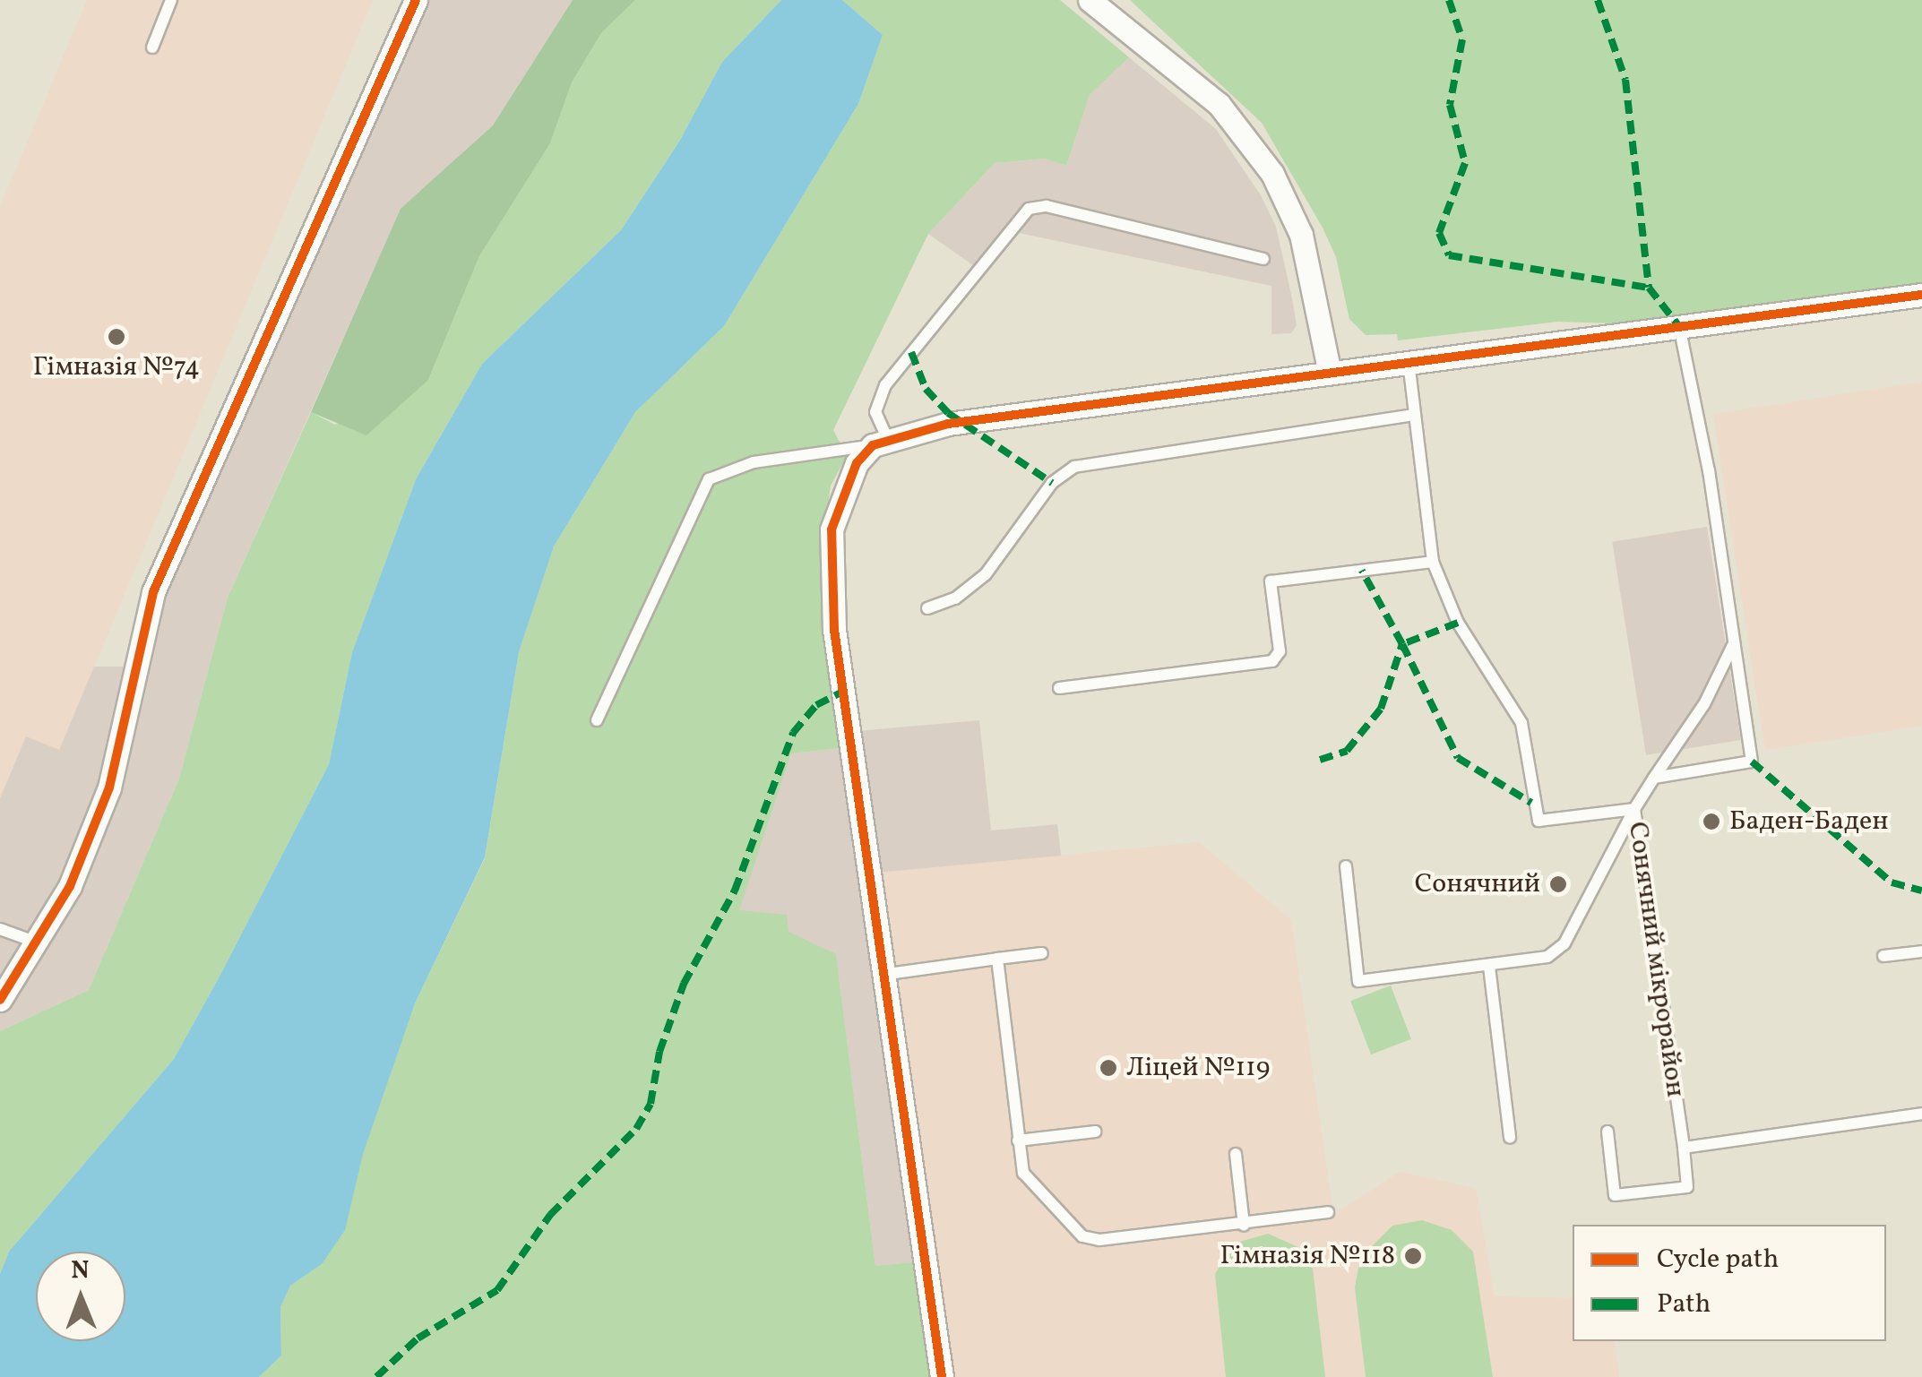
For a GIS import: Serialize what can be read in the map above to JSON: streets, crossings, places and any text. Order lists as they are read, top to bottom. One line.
{"streets":{"lane":["Сонячний мікрорайон"]},"places":["Гімназія №74","Баден-Баден","Сонячний","Ліцей №119","Гімназія №118"],"legend":["Cycle path","Path"],"north":"top"}
